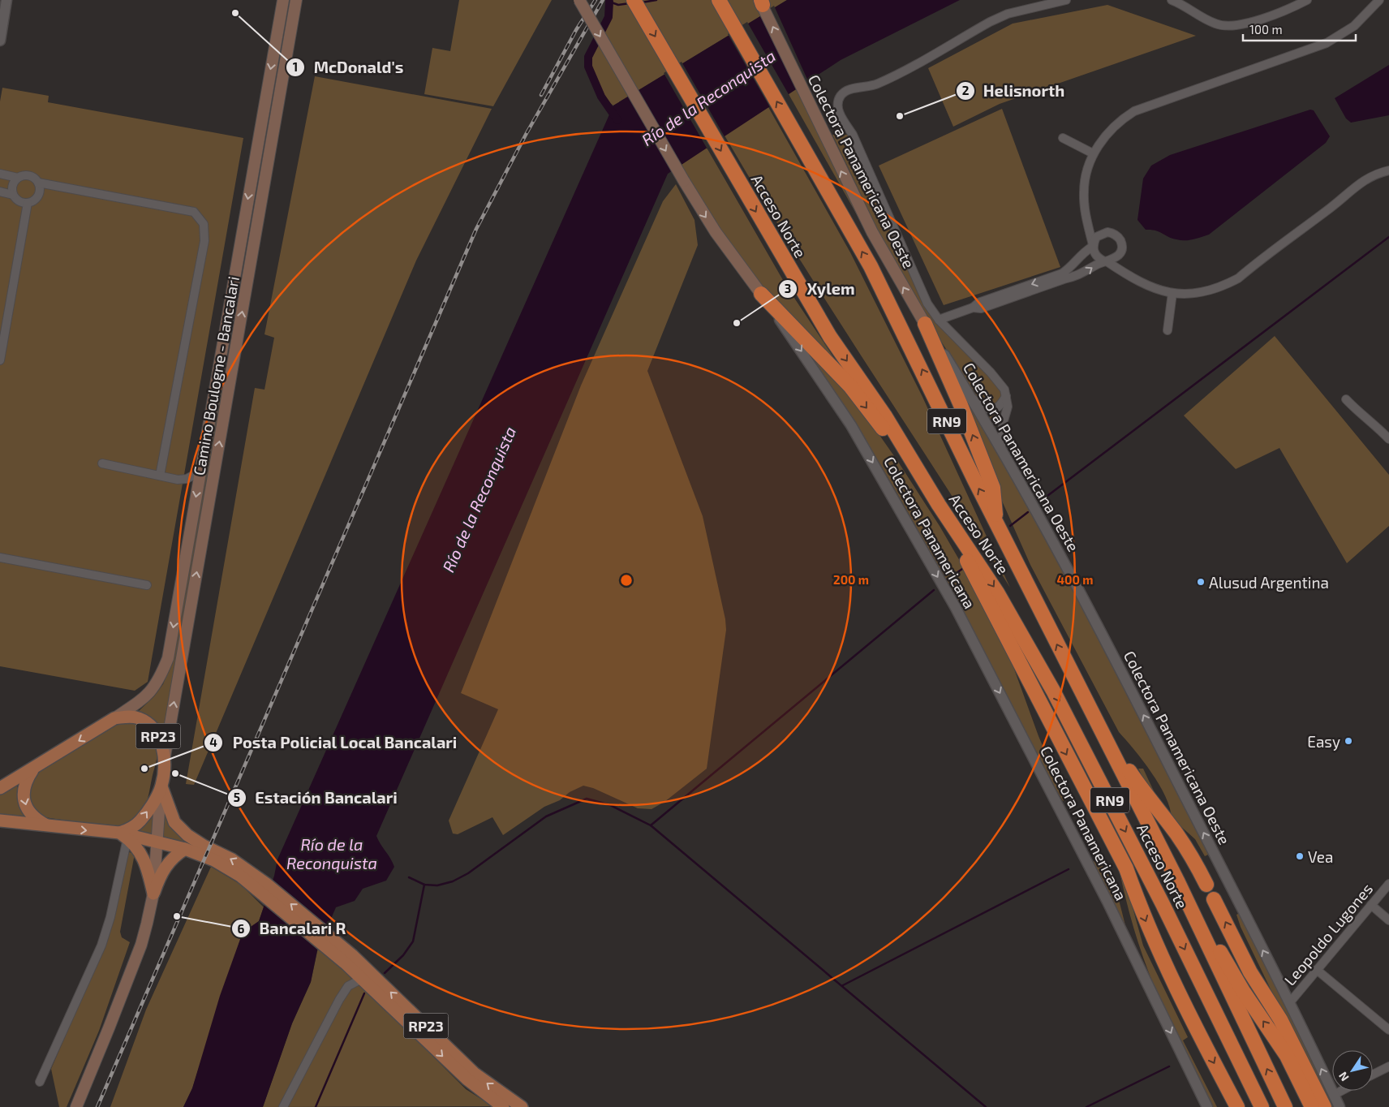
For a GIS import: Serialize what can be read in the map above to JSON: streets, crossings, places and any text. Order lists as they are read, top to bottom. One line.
{"streets":{"highway":["Acceso Norte","RN9"],"main road":["Colectora Panamericana Oeste","Camino Boulogne - Bancalari","Colectora Panamericana","RP23"],"street":["Leopoldo Lugones"]},"crossings":[["Colectora Panamericana Oeste","Leopoldo Lugones"],["Camino Boulogne - Bancalari","RP23"]],"one_way":["Colectora Panamericana Oeste","Colectora Panamericana"],"water":["Río de la Reconquista"],"places":["McDonald's","Helisnorth","Xylem","Alusud Argentina","Easy","Posta Policial Local Bancalari","Estación Bancalari","Vea","Bancalari R"],"scale_bar":"100 m","north":"bottom left","rings":["200 m","400 m"]}
